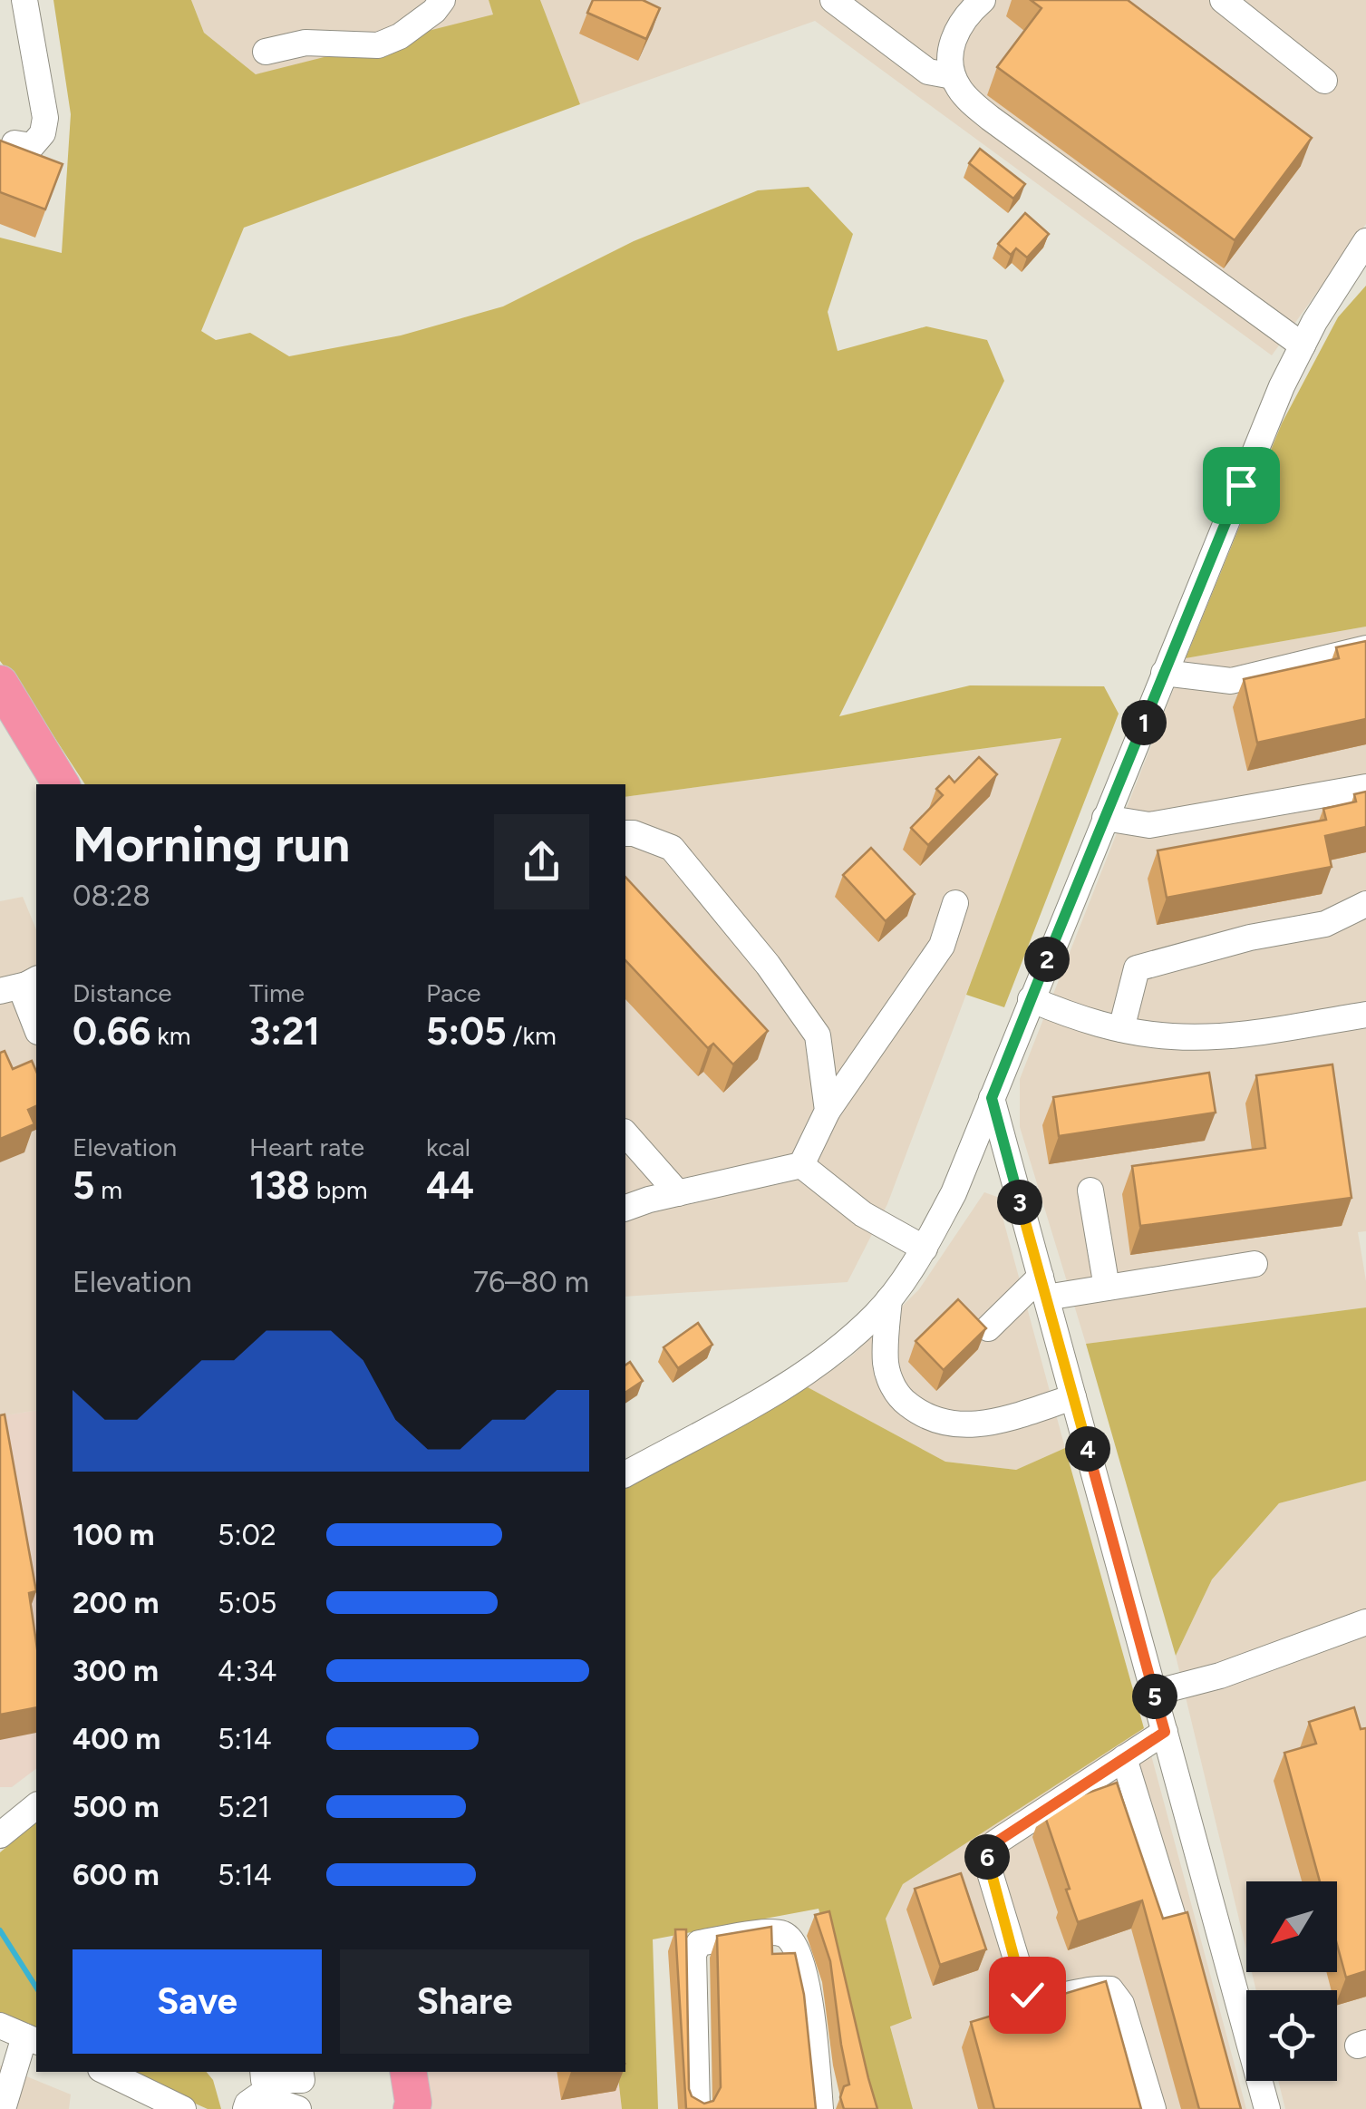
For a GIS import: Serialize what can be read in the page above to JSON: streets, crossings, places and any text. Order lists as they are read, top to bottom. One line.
{"north":"bottom left","page":{"pins":["1","2","3","4","5","6"],"heading":["Morning run","08:28"],"stats":[["Distance","0.66 km"],["Time","3:21"],["Pace","5:05 /km"],["Elevation","5 m"],["Heart rate","138 bpm"],["kcal","44"]],"chart":["Elevation","76–80 m"],"list":[{"name":"100 m","note":"5:02"},{"name":"200 m","note":"5:05"},{"name":"300 m","note":"4:34"},{"name":"400 m","note":"5:14"},{"name":"500 m","note":"5:21"},{"name":"600 m","note":"5:14"}],"buttons":["Save","Share"]}}
